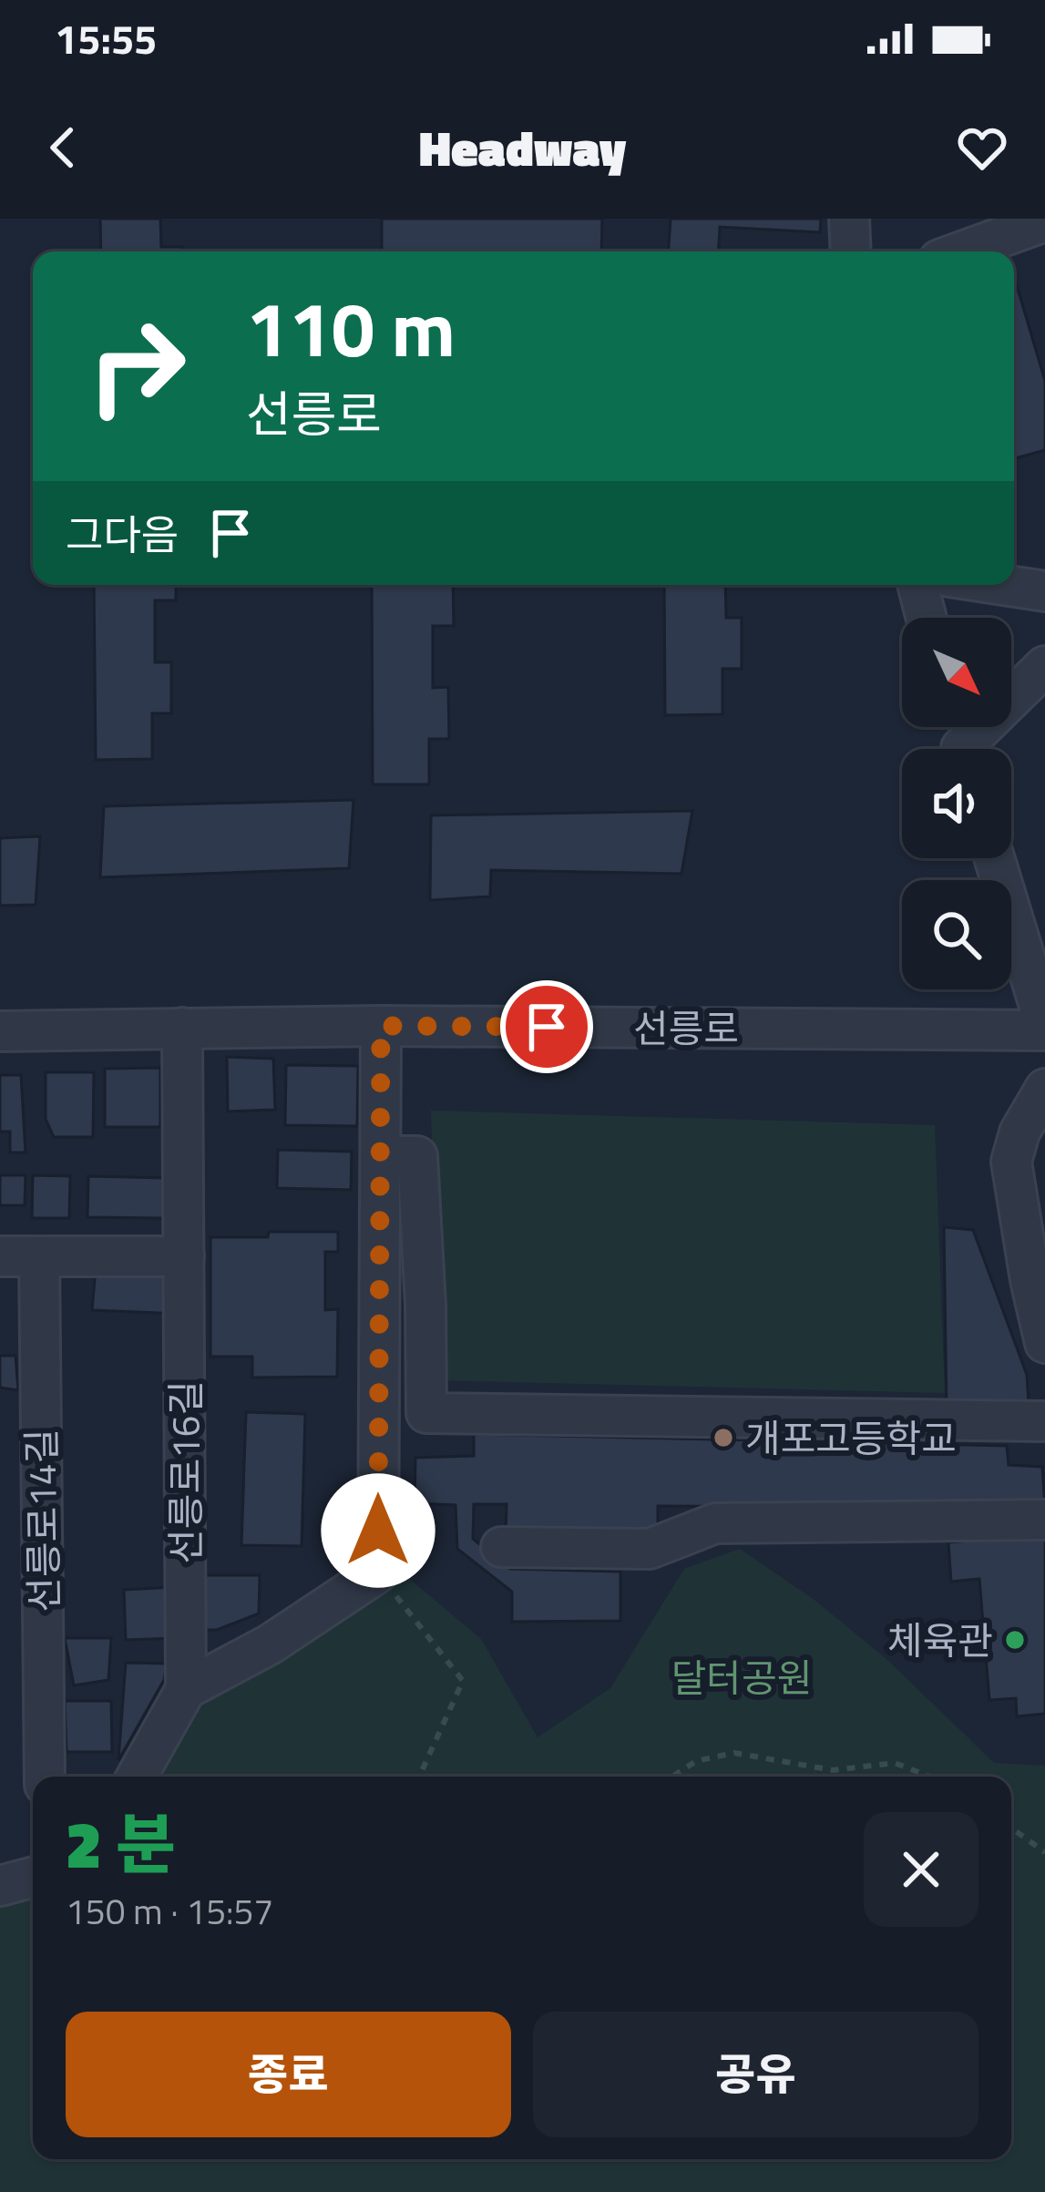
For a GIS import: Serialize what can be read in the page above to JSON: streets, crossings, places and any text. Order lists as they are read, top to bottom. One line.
{"streets":{"street":["선릉로","선릉로16길","선릉로14길"]},"crossings":[["선릉로","선릉로16길"]],"parks":["달터공원"],"places":["개포고등학교","체육관"],"north":"bottom right","page":{"status":"15:55","header":"Headway","turn":["110 m","선릉로"],"then":"그다음","heading":["2 분","150 m · 15:57"],"buttons":["종료","공유"]}}
